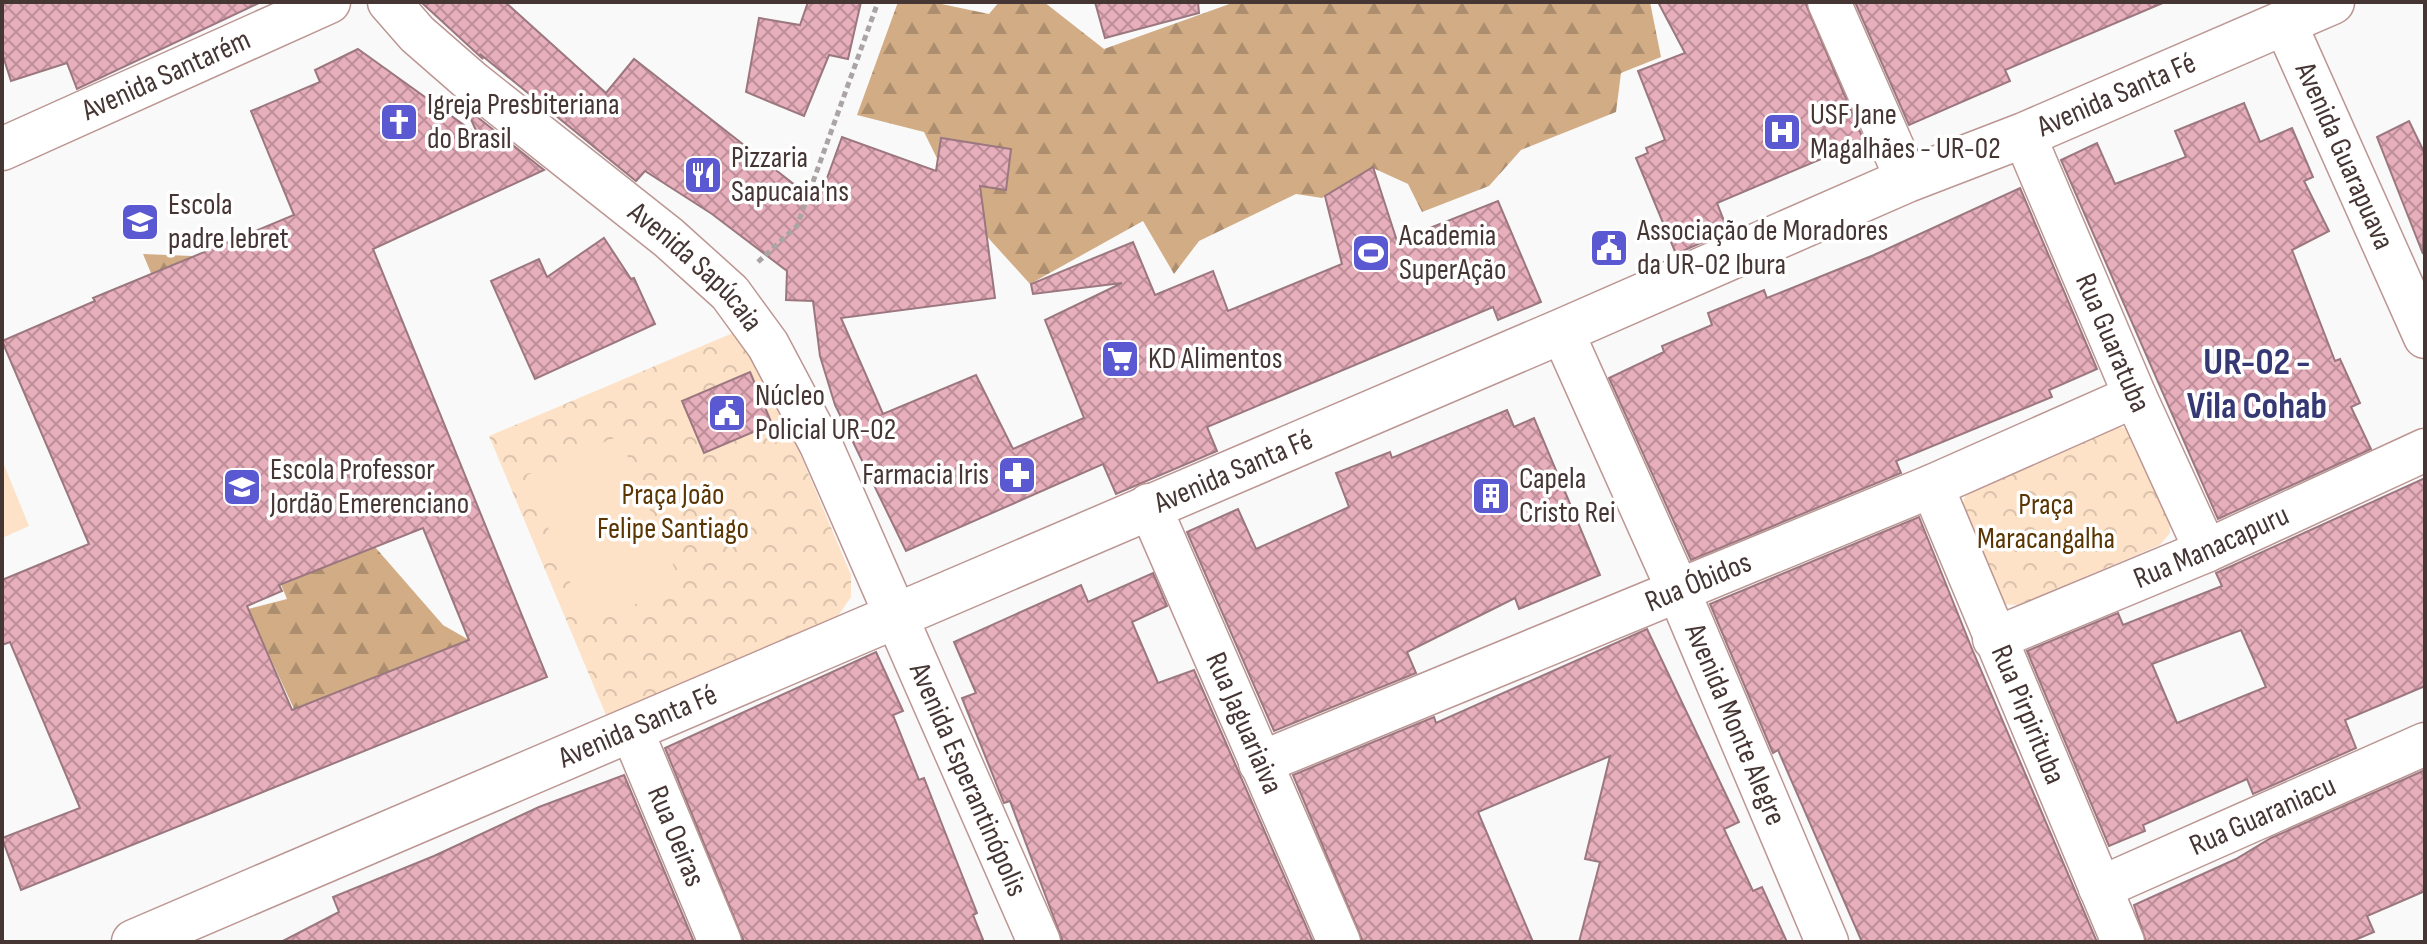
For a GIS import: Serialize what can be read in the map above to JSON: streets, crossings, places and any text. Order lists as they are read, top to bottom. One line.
{"streets":{"main road":["Avenida Santa Fé"],"street":["Avenida Santarém","Avenida Guarapuava","Avenida Sapúcaia","Rua Guaratuba","Rua Manacapuru","Rua Óbidos","Rua Pirpirituba","Rua Jaguariaiva","Avenida Monte Alegre","Avenida Esperantinópolis","Rua Guaraniacu","Rua Oeiras"]},"crossings":[["Avenida Santa Fé","Avenida Guarapuava"],["Avenida Santa Fé","Avenida Sapúcaia"],["Avenida Santa Fé","Rua Guaratuba"],["Avenida Santa Fé","Rua Jaguariaiva"],["Avenida Santa Fé","Avenida Monte Alegre"],["Avenida Santa Fé","Avenida Esperantinópolis"],["Avenida Santa Fé","Rua Oeiras"],["Avenida Sapúcaia","Avenida Esperantinópolis"],["Rua Guaratuba","Rua Manacapuru"],["Rua Guaratuba","Rua Óbidos"],["Rua Manacapuru","Rua Pirpirituba"],["Rua Óbidos","Rua Pirpirituba"],["Rua Óbidos","Rua Jaguariaiva"],["Rua Óbidos","Avenida Monte Alegre"],["Rua Pirpirituba","Rua Guaraniacu"]],"districts":["UR-02 - Vila Cohab"],"parks":["Praça João Felipe Santiago","Praça Maracangalha"],"places":{"church":["Igreja Presbiteriana do Brasil"],"hospital":["USF Jane Magalhães - UR-02"],"restaurant":["Pizzaria Sapucaia'ns"],"school or university":["Escola padre lebret","Escola Professor Jordão Emerenciano"],"public building":["Associação de Moradores da UR-02 Ibura","Núcleo Policial UR-02"],"sports":["Academia SuperAção"],"supermarket":["KD Alimentos"],"pharmacy":["Farmacia Iris"],"building":["Capela Cristo Rei"]}}
